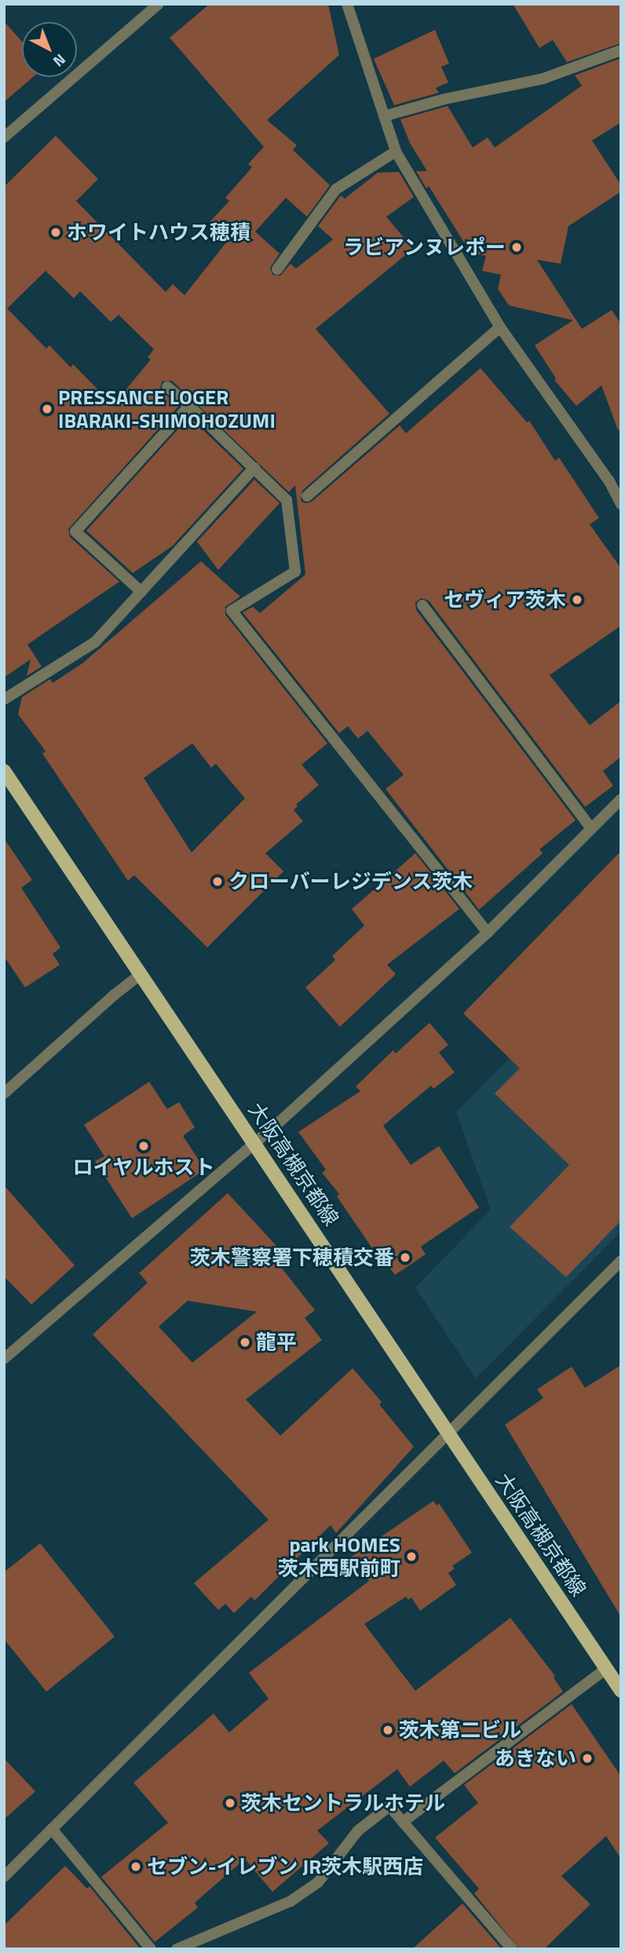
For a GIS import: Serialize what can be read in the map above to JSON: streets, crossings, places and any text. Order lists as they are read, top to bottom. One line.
{"streets":{"main road":["大阪高槻京都線"]},"places":["ホワイトハウス穂積","ラビアンヌレポー","PRESSANCE LOGER IBARAKI-SHIMOHOZUMI","セヴィア茨木","クローバーレジデンス茨木","ロイヤルホスト","茨木警察署下穂積交番","龍平","park HOMES 茨木西駅前町","茨木第二ビル","あきない","茨木セントラルホテル","セブン-イレブン JR茨木駅西店"],"north":"bottom right"}
